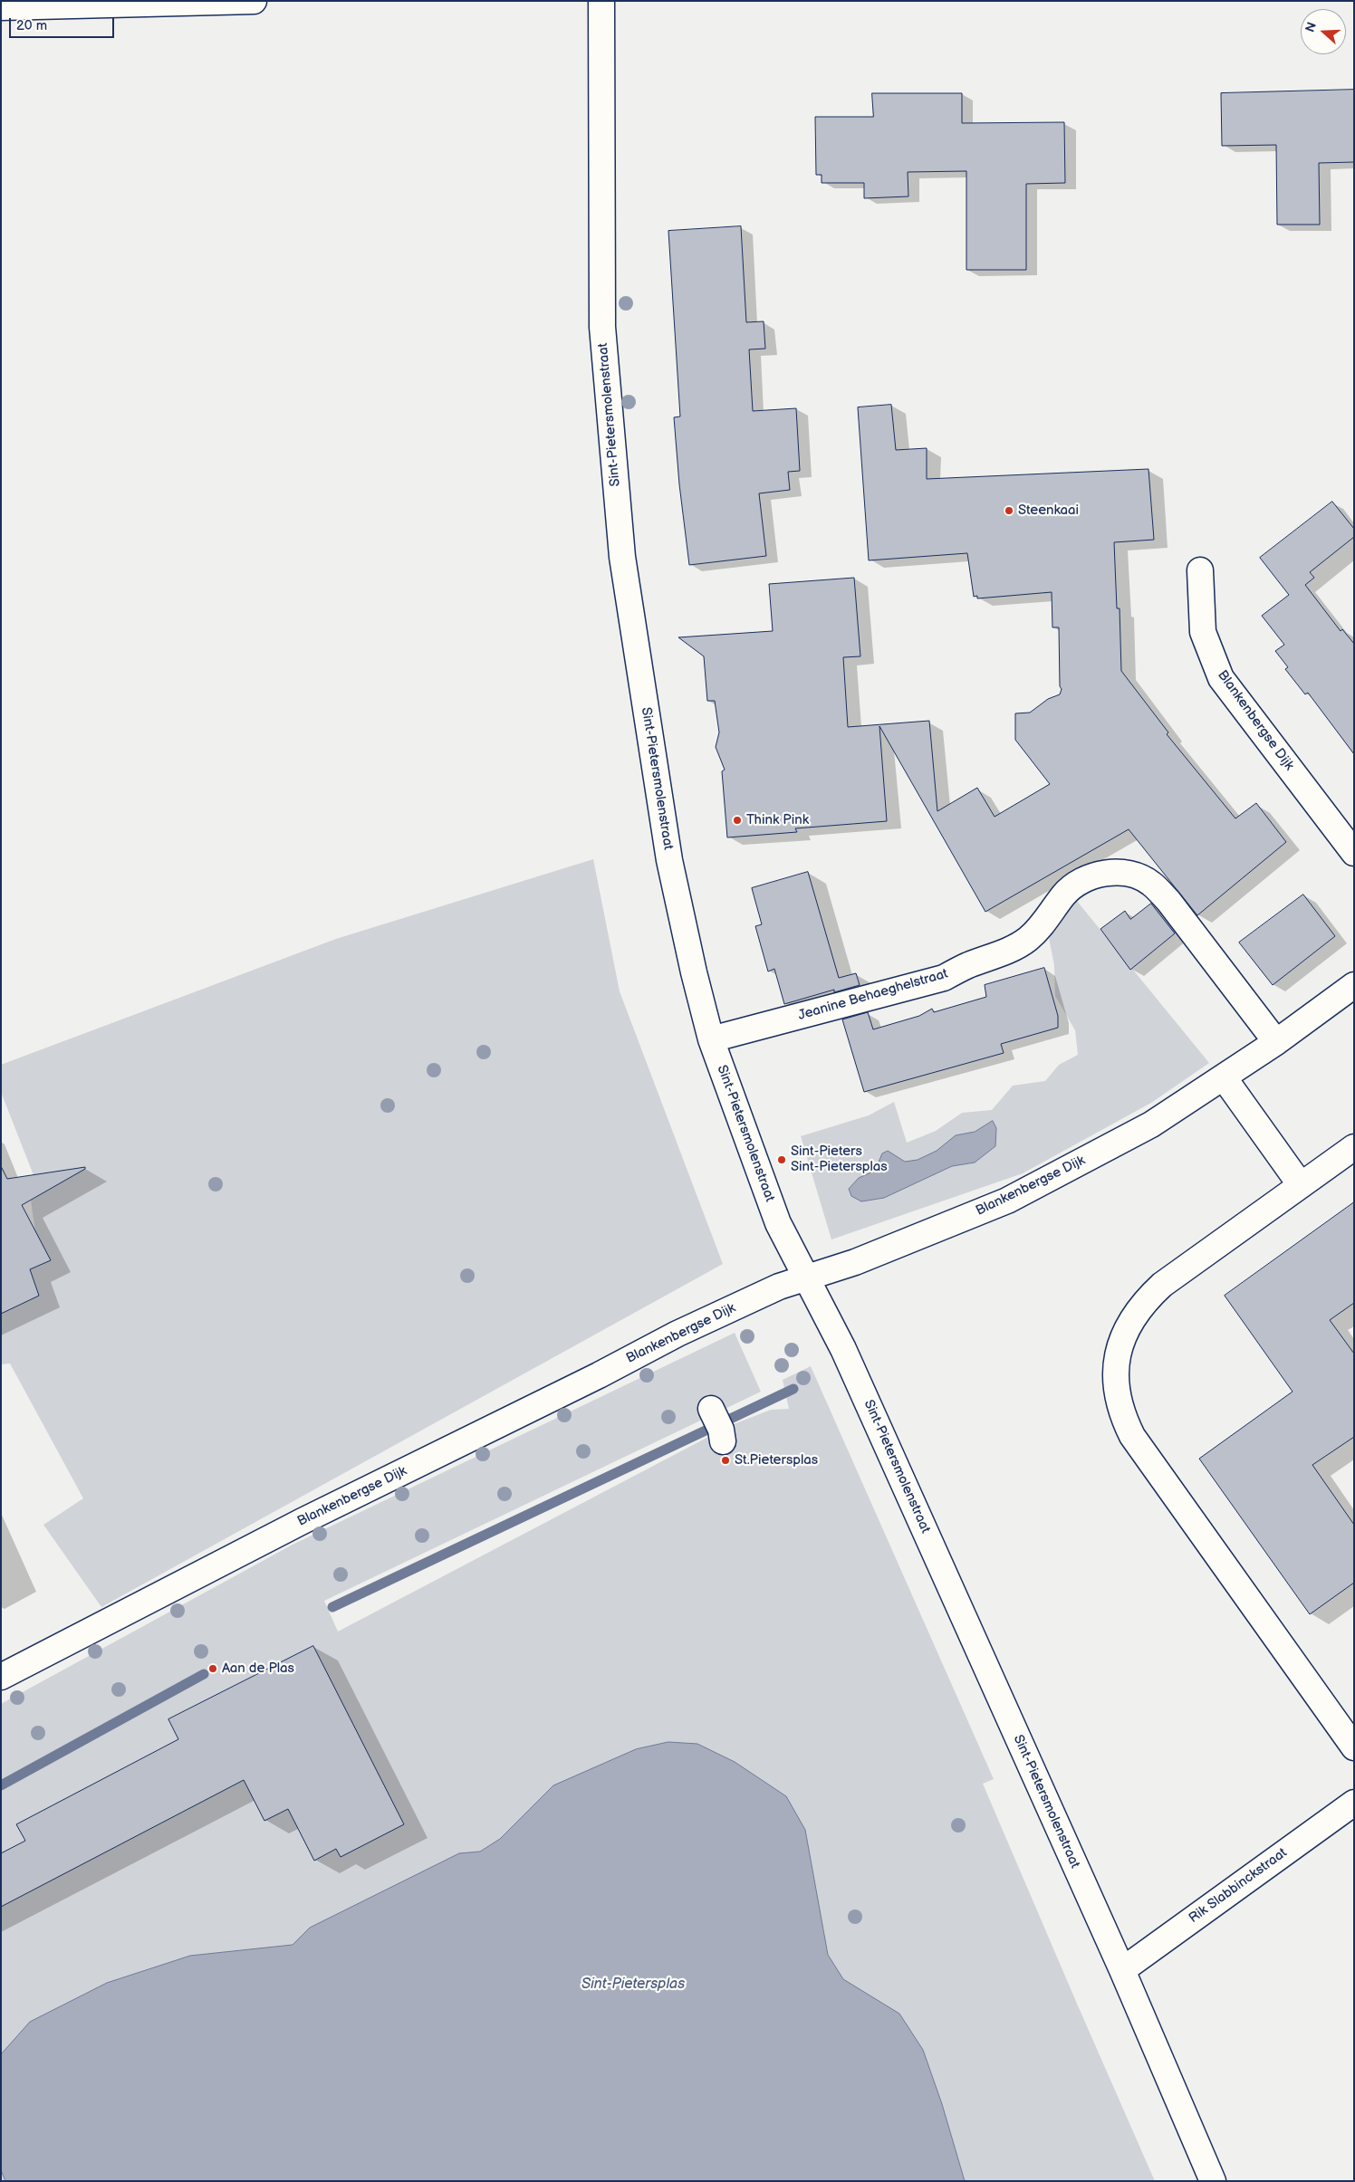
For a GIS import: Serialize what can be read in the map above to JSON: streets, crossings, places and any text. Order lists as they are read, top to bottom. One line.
{"streets":{"street":["Sint-Pietersmolenstraat","Blankenbergse Dijk","Jeanine Behaeghelstraat","Rik Slabbinckstraat"]},"crossings":[["Sint-Pietersmolenstraat","Blankenbergse Dijk"],["Sint-Pietersmolenstraat","Jeanine Behaeghelstraat"],["Sint-Pietersmolenstraat","Rik Slabbinckstraat"],["Blankenbergse Dijk","Jeanine Behaeghelstraat"]],"water":["Sint-Pietersplas"],"places":["Steenkaai","Think Pink","Sint-Pieters Sint-Pietersplas","St.Pietersplas","Aan de Plas"],"scale_bar":"20 m","north":"left"}
